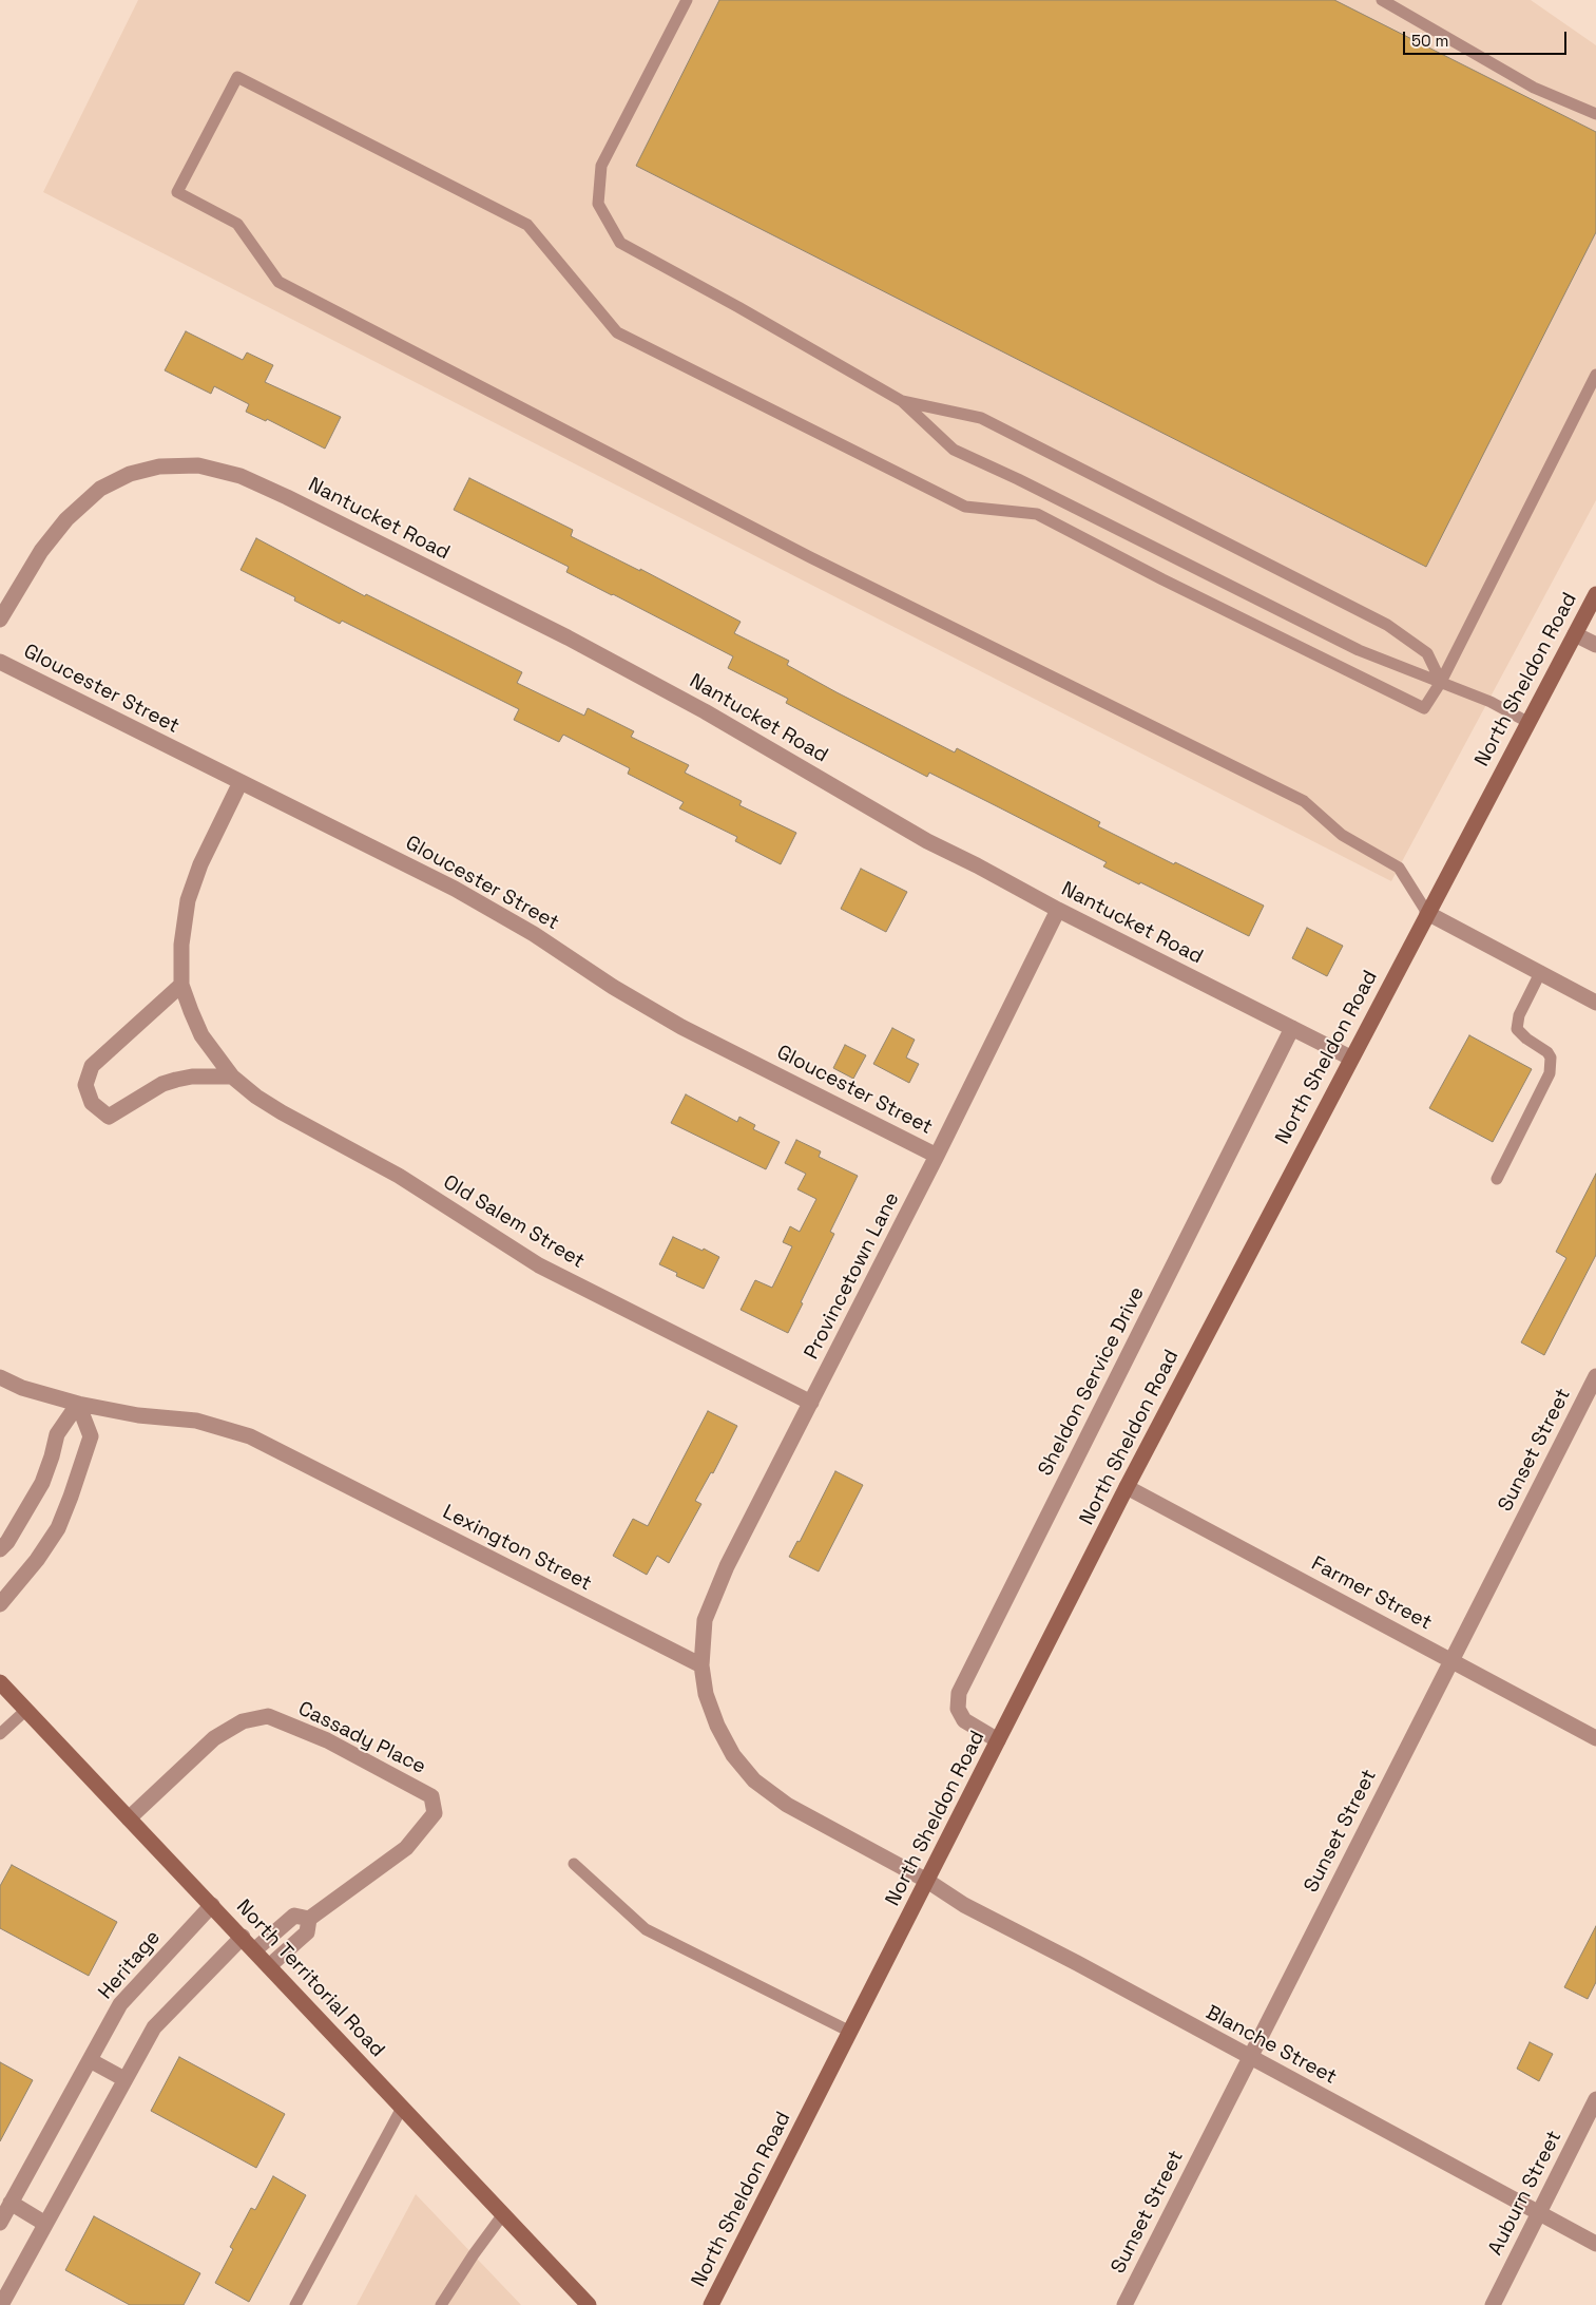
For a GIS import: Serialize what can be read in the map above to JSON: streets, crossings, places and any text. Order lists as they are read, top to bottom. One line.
{"streets":{"main road":["North Sheldon Road","North Territorial Road"],"street":["Nantucket Road","Gloucester Street","Old Salem Street","Provincetown Lane","Sheldon Service Drive","Sunset Street","Lexington Street","Farmer Street","Cassady Place","Heritage","Blanche Street","Auburn Street"]},"crossings":[["Nantucket Road","North Sheldon Road"],["Nantucket Road","Provincetown Lane"],["Nantucket Road","Sheldon Service Drive"],["North Sheldon Road","Sheldon Service Drive"],["North Sheldon Road","Farmer Street"],["North Sheldon Road","Blanche Street"],["Gloucester Street","Old Salem Street"],["Gloucester Street","Provincetown Lane"],["Old Salem Street","Provincetown Lane"],["Provincetown Lane","Lexington Street"],["Sunset Street","Farmer Street"],["Sunset Street","Blanche Street"],["Cassady Place","North Territorial Road"],["Heritage","North Territorial Road"],["Blanche Street","Auburn Street"]],"scale_bar":"50 m"}
